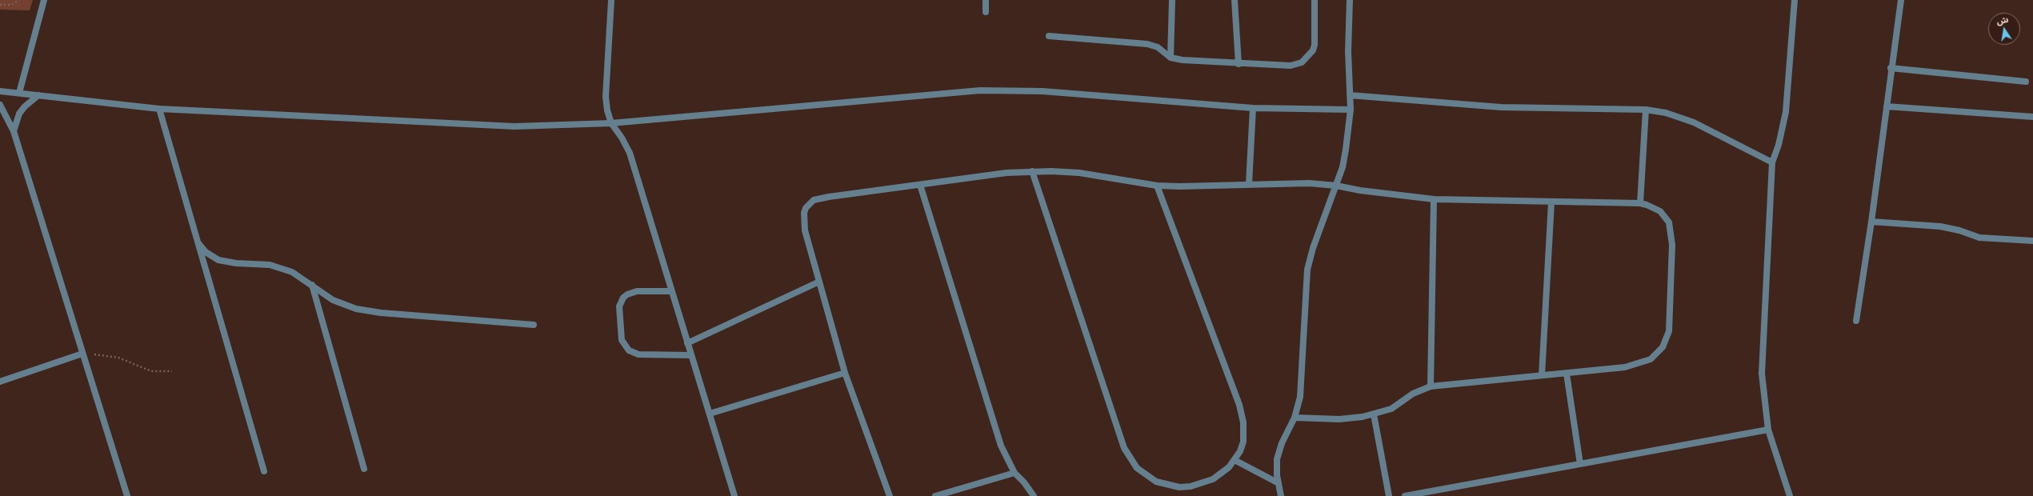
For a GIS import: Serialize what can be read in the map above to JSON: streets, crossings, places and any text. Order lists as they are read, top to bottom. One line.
{"north":"top"}
